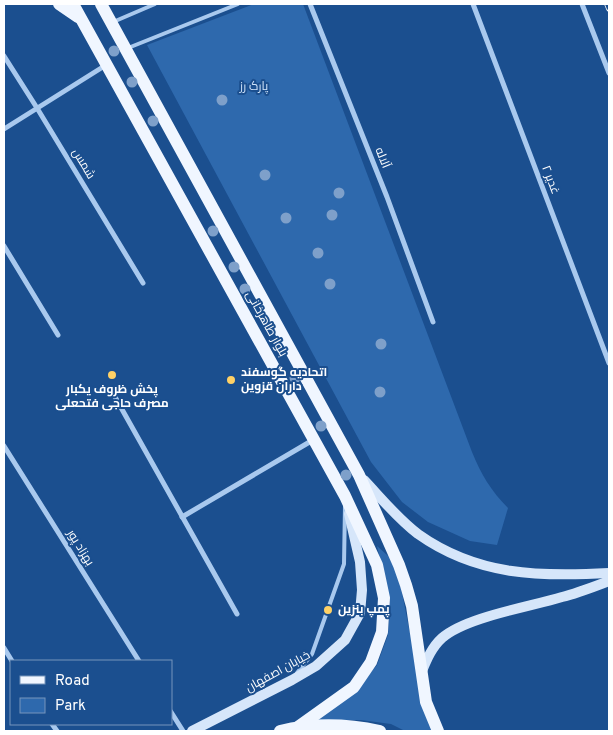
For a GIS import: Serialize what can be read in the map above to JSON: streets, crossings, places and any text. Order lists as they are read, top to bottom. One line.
{"streets":{"main road":["بلوار طاهرخانی"],"street":["آلاله","شمس","غدیر ۲","بهزاد پور","خیابان اصفهان"]},"crossings":[["بلوار طاهرخانی","خیابان اصفهان"]],"parks":["پارک رز"],"places":["پخش ظروف یکبار مصرف حاجی فتحعلی","اتحادیه گوسفند داران قزوین","پمپ بنزین"],"legend":["Road","Park"]}
